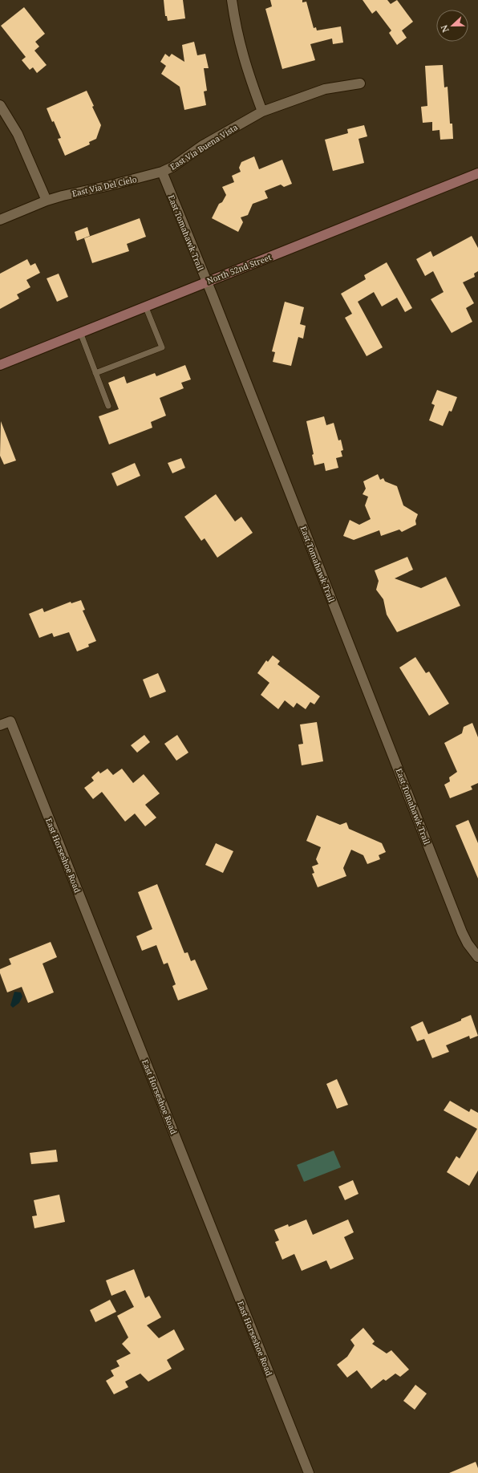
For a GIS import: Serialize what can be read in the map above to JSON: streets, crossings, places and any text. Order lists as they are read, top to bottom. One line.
{"streets":{"street":["East Via Buena Vista","East Via Del Cielo","East Tomahawk Trail","North 52nd Street","East Horseshoe Road"]},"crossings":[["East Via Buena Vista","East Via Del Cielo"],["East Via Buena Vista","East Tomahawk Trail"],["East Via Del Cielo","East Tomahawk Trail"],["East Tomahawk Trail","North 52nd Street"]],"north":"left"}
